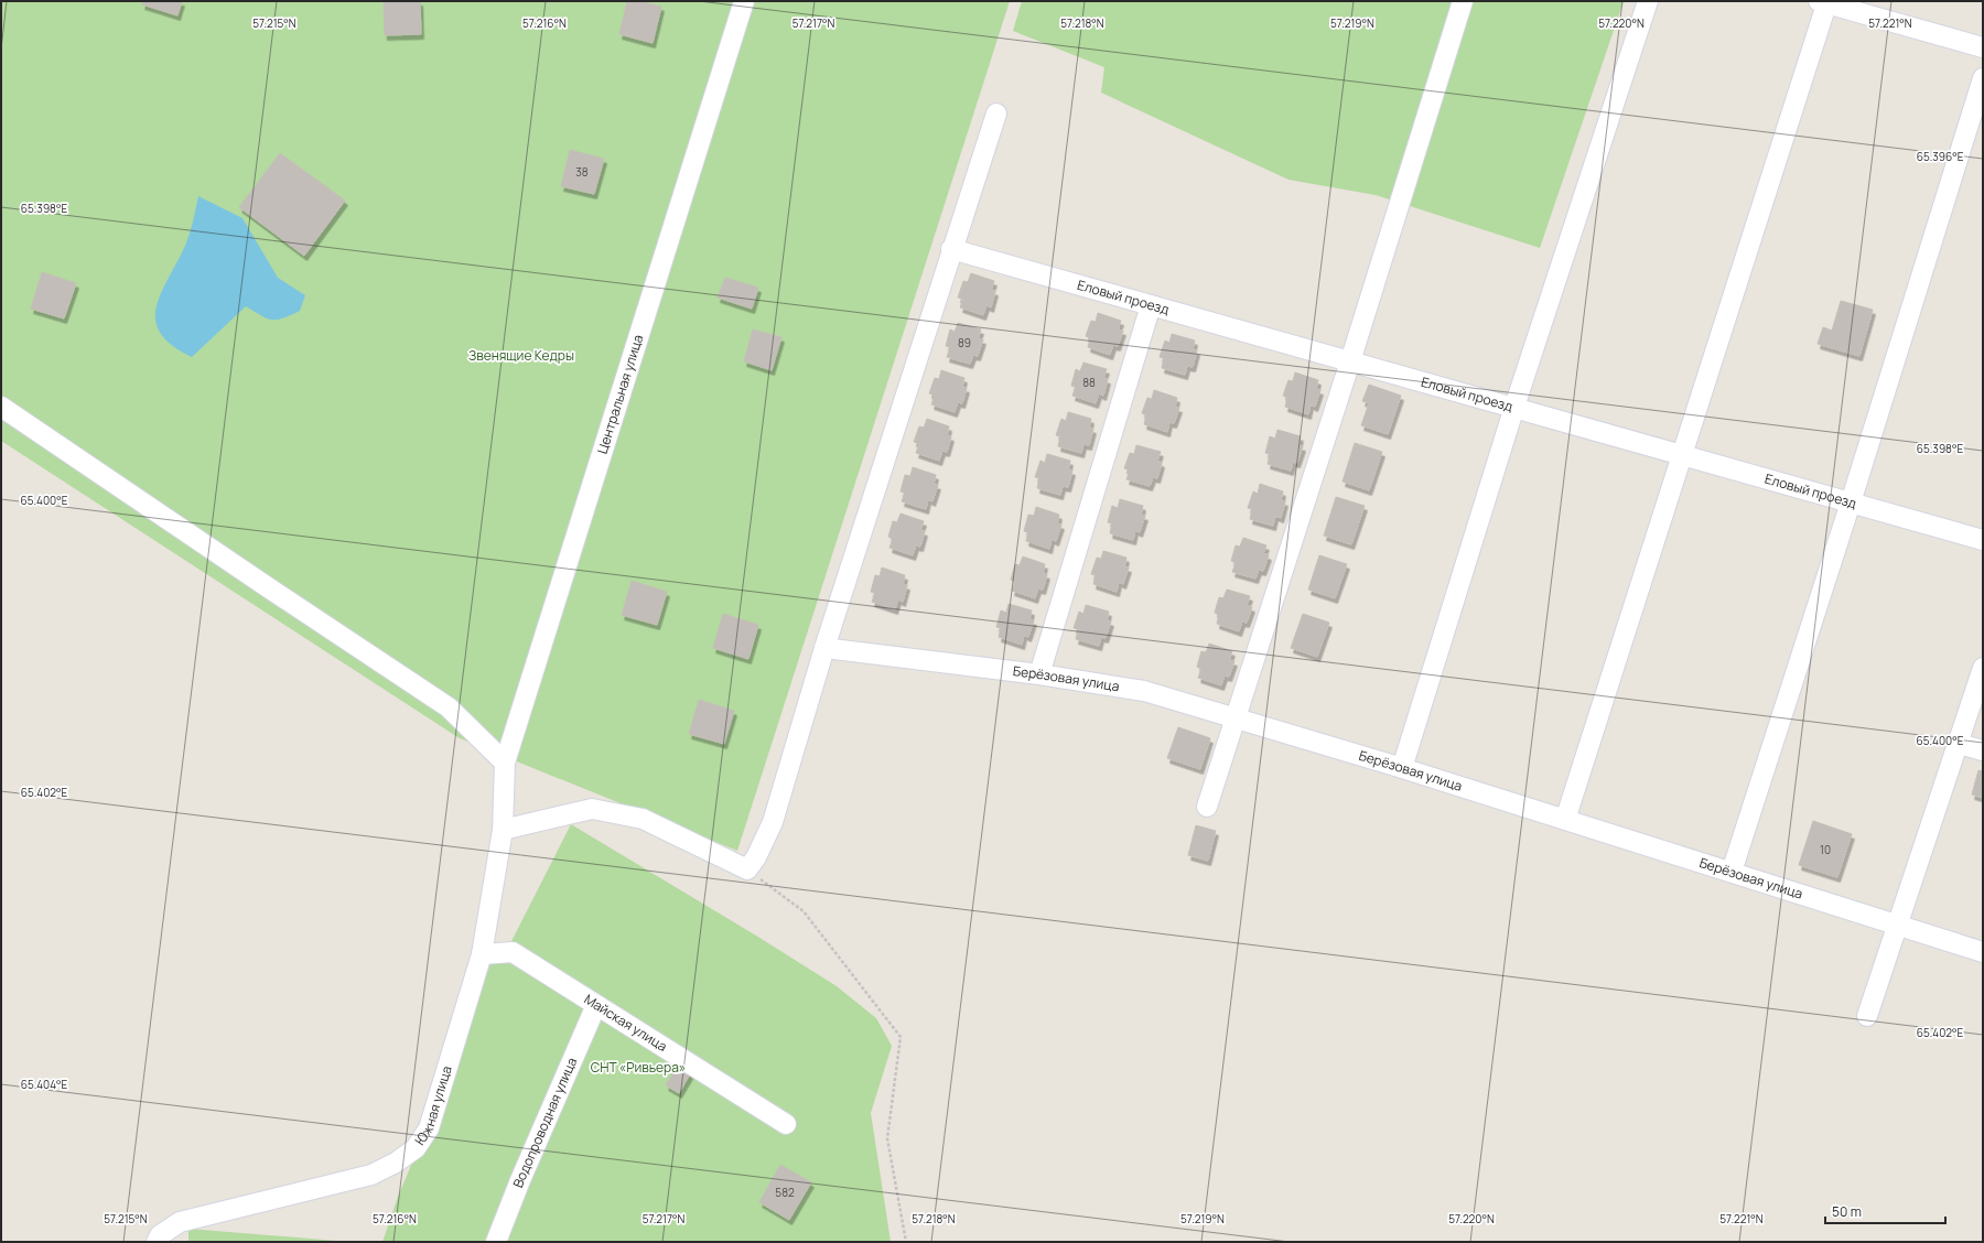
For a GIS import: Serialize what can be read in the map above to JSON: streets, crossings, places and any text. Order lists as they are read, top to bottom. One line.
{"streets":{"street":["Еловый проезд","Центральная улица","Берёзовая улица","Майская улица","Южная улица","Водопроводная улица"]},"crossings":[["Центральная улица","Южная улица"],["Майская улица","Южная улица"],["Майская улица","Водопроводная улица"]],"parks":["Звенящие Кедры","СНТ «Ривьера»"],"house_numbers":["38","89","88","10","582"],"scale_bar":"50 m","coordinates":["57.215°N","57.216°N","57.217°N","57.218°N","57.219°N","57.220°N","57.221°N","65.396°E","65.398°E","65.400°E","65.402°E","65.404°E"]}
